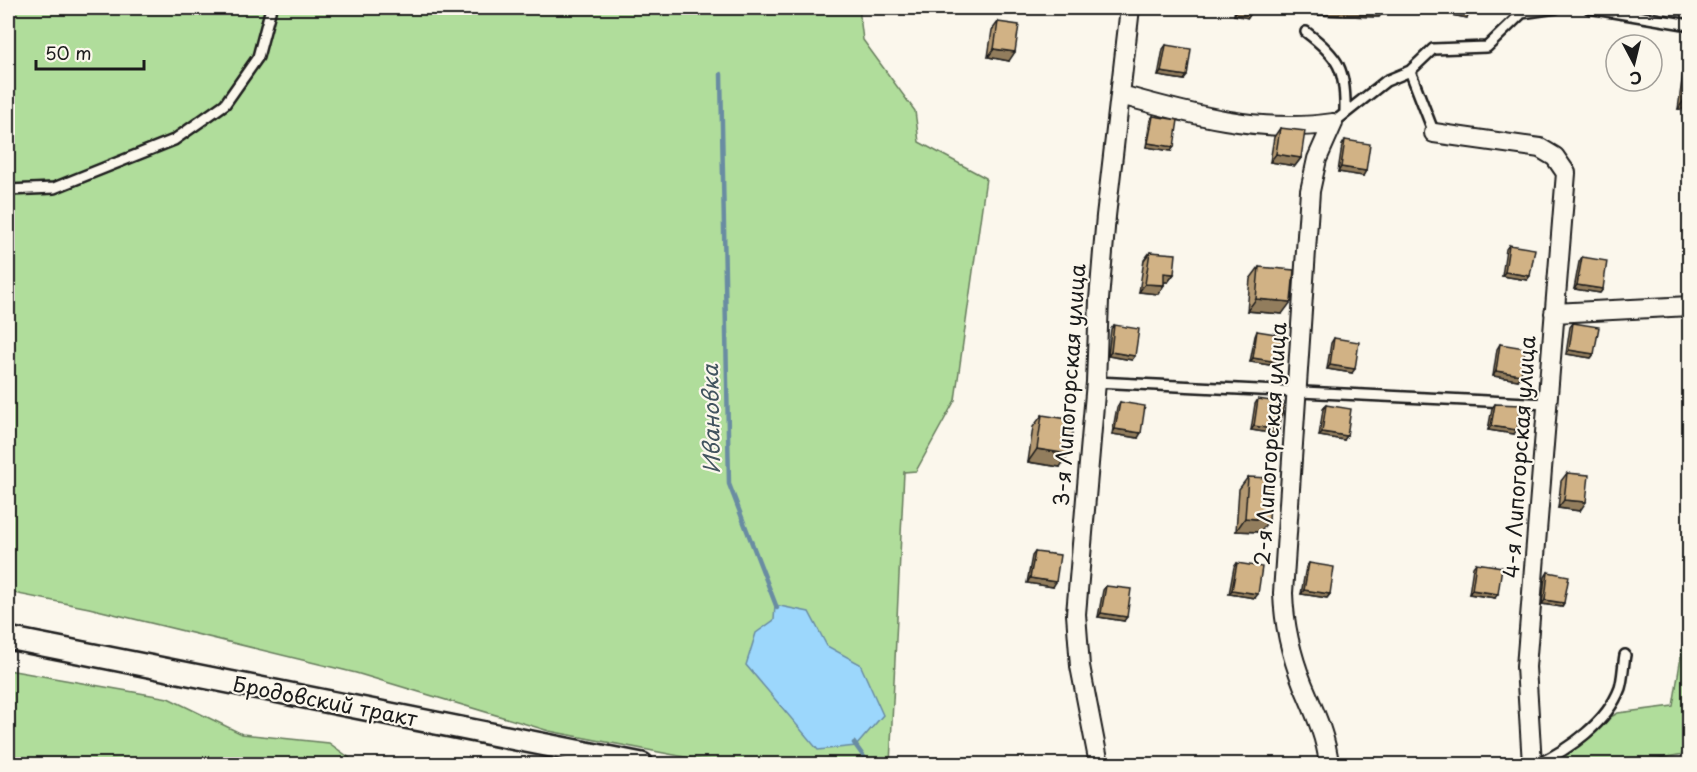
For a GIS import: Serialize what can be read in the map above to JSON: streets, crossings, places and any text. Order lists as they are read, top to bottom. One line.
{"streets":{"street":["3-я Липогорская улица","2-я Липогорская улица","4-я Липогорская улица","Бродовский тракт"]},"water":["Ивановка"],"scale_bar":"50 m","north":"bottom"}
